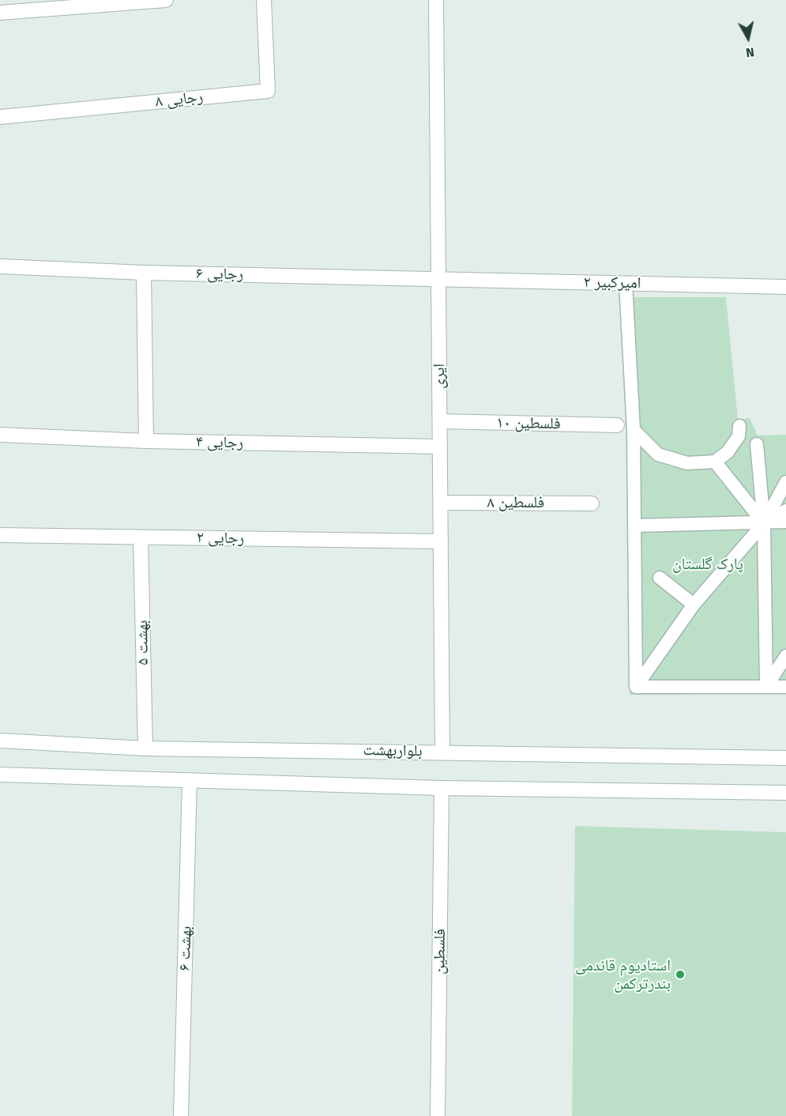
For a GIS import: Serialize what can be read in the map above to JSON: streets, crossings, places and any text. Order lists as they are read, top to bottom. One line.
{"streets":{"street":["رجایی ۸","رجایی ۶","امیرکبیر ۲","ایری","فلسطین ۱۰","رجایی ۴","فلسطین ۸","رجایی ۲","بهشت ۵","بلواربهشت","بهشت ۶","فلسطین"]},"crossings":[["رجایی ۶","امیرکبیر ۲"],["رجایی ۶","ایری"],["امیرکبیر ۲","ایری"],["ایری","فلسطین ۱۰"],["ایری","رجایی ۴"],["ایری","فلسطین ۸"],["ایری","رجایی ۲"],["ایری","بلواربهشت"],["رجایی ۲","بهشت ۵"],["بهشت ۵","بلواربهشت"]],"parks":["پارک گلستان"],"places":["استادیوم قاندمی بندرترکمن"],"north":"bottom"}
